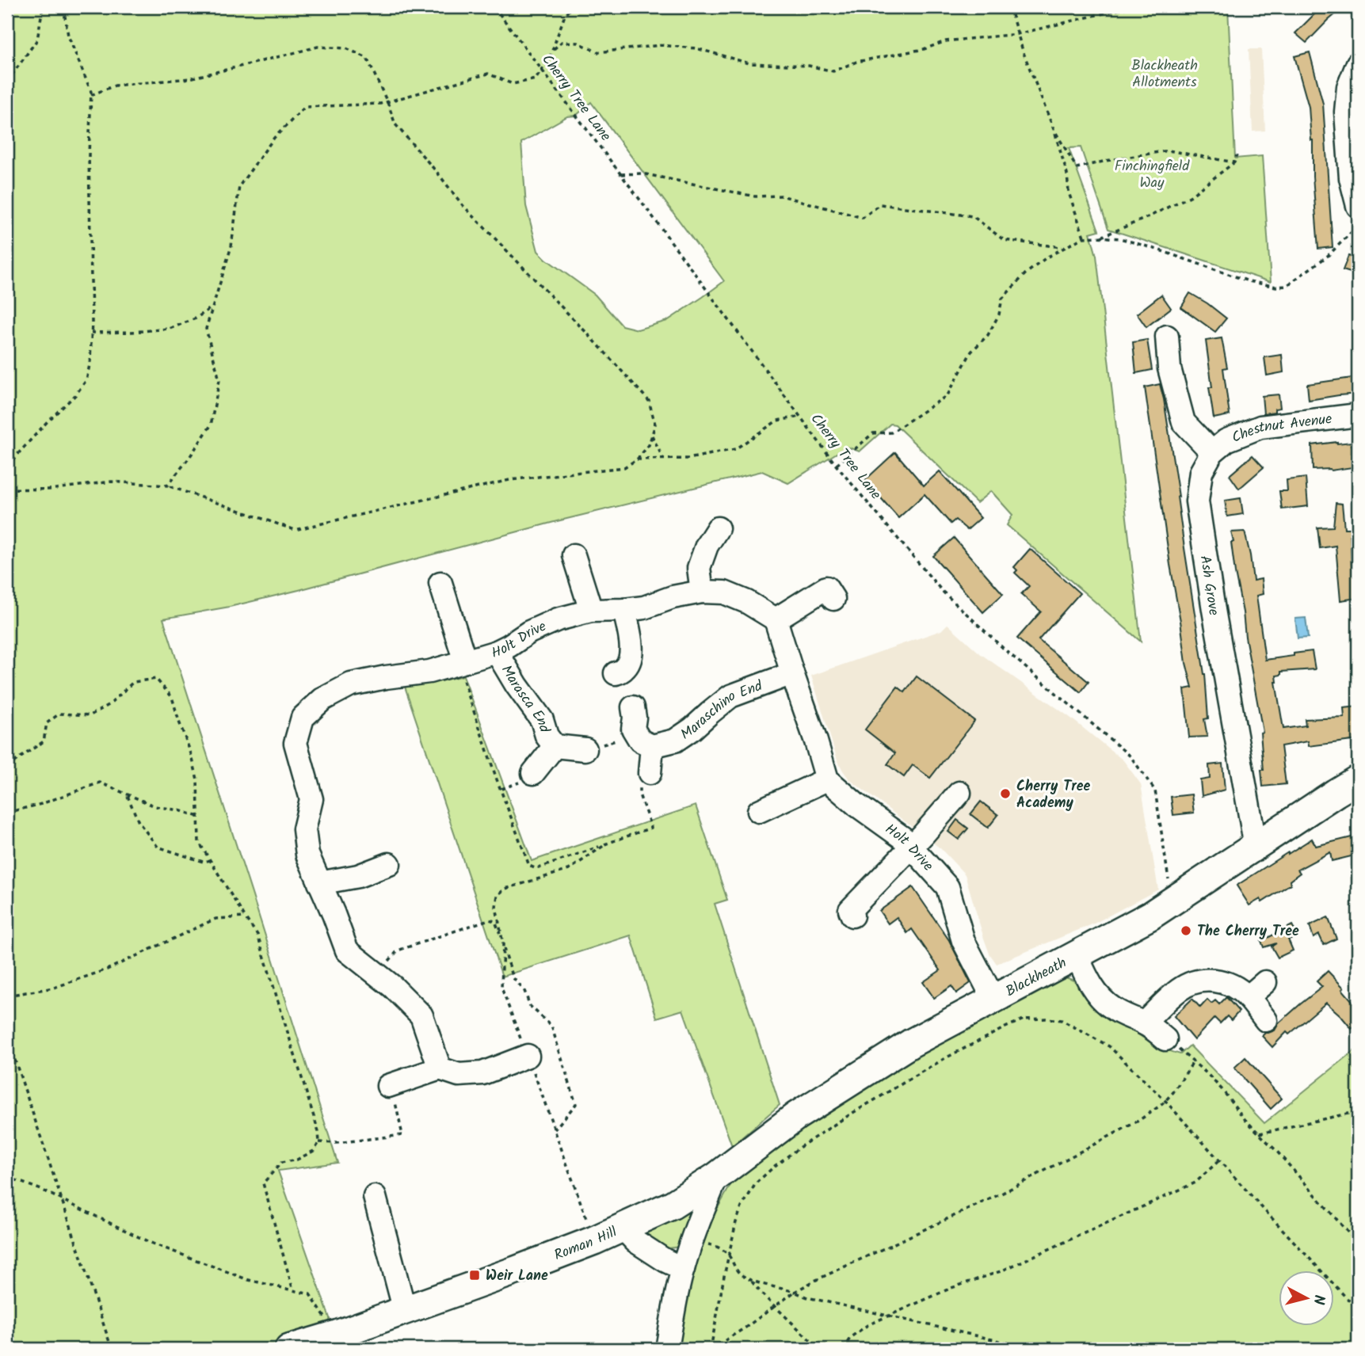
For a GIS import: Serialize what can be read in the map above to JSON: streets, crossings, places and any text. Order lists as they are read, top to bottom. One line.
{"streets":{"main road":["Blackheath","Roman Hill"],"street":["Chestnut Avenue","Ash Grove","Holt Drive","Marasca End","Maraschino End"],"path":["Cherry Tree Lane"]},"crossings":[["Cherry Tree Lane","Blackheath"],["Chestnut Avenue","Ash Grove"],["Ash Grove","Blackheath"],["Holt Drive","Marasca End"],["Holt Drive","Blackheath"],["Blackheath","Roman Hill"]],"parks":["Blackheath Allotments","Finchingfield Way"],"places":{"other":["Cherry Tree Academy","The Cherry Tree"],"transit":["Weir Lane"]},"north":"right"}
